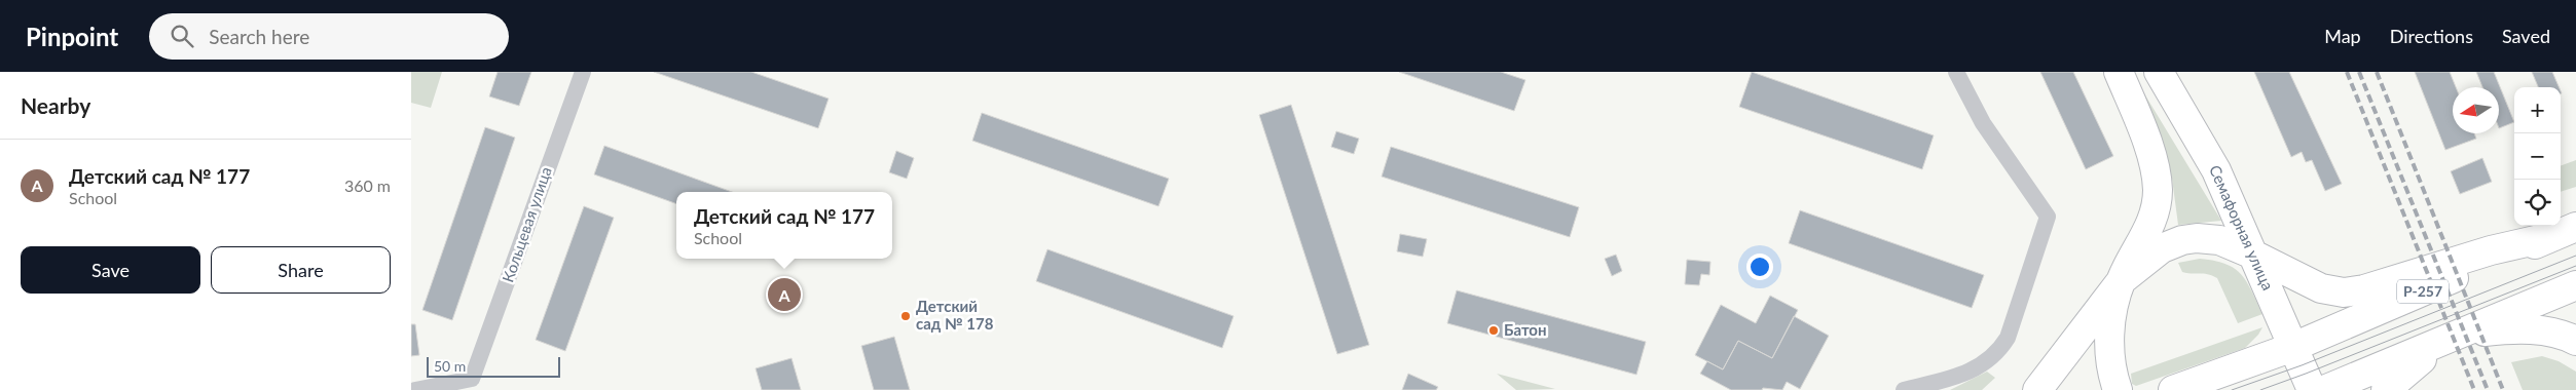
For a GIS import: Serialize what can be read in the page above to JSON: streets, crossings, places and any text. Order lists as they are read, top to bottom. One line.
{"streets":{"highway":["Семафорная улица","Р-257"],"street":["Кольцевая улица"]},"crossings":[["Семафорная улица","Р-257"]],"places":["Детский сад № 178","Батон"],"scale_bar":"50 m","north":"left","page":{"header":"Pinpoint","search":"Search here","nav":["Map","Directions","Saved"],"heading":"Nearby","map_buttons":["+","−"],"list":[{"mark":"A","name":"Детский сад № 177","note":"School","value":"360 m"}],"popup":["Детский сад № 177","School"],"buttons":["Save","Share"],"pins":"A","scale":"50 m"}}
